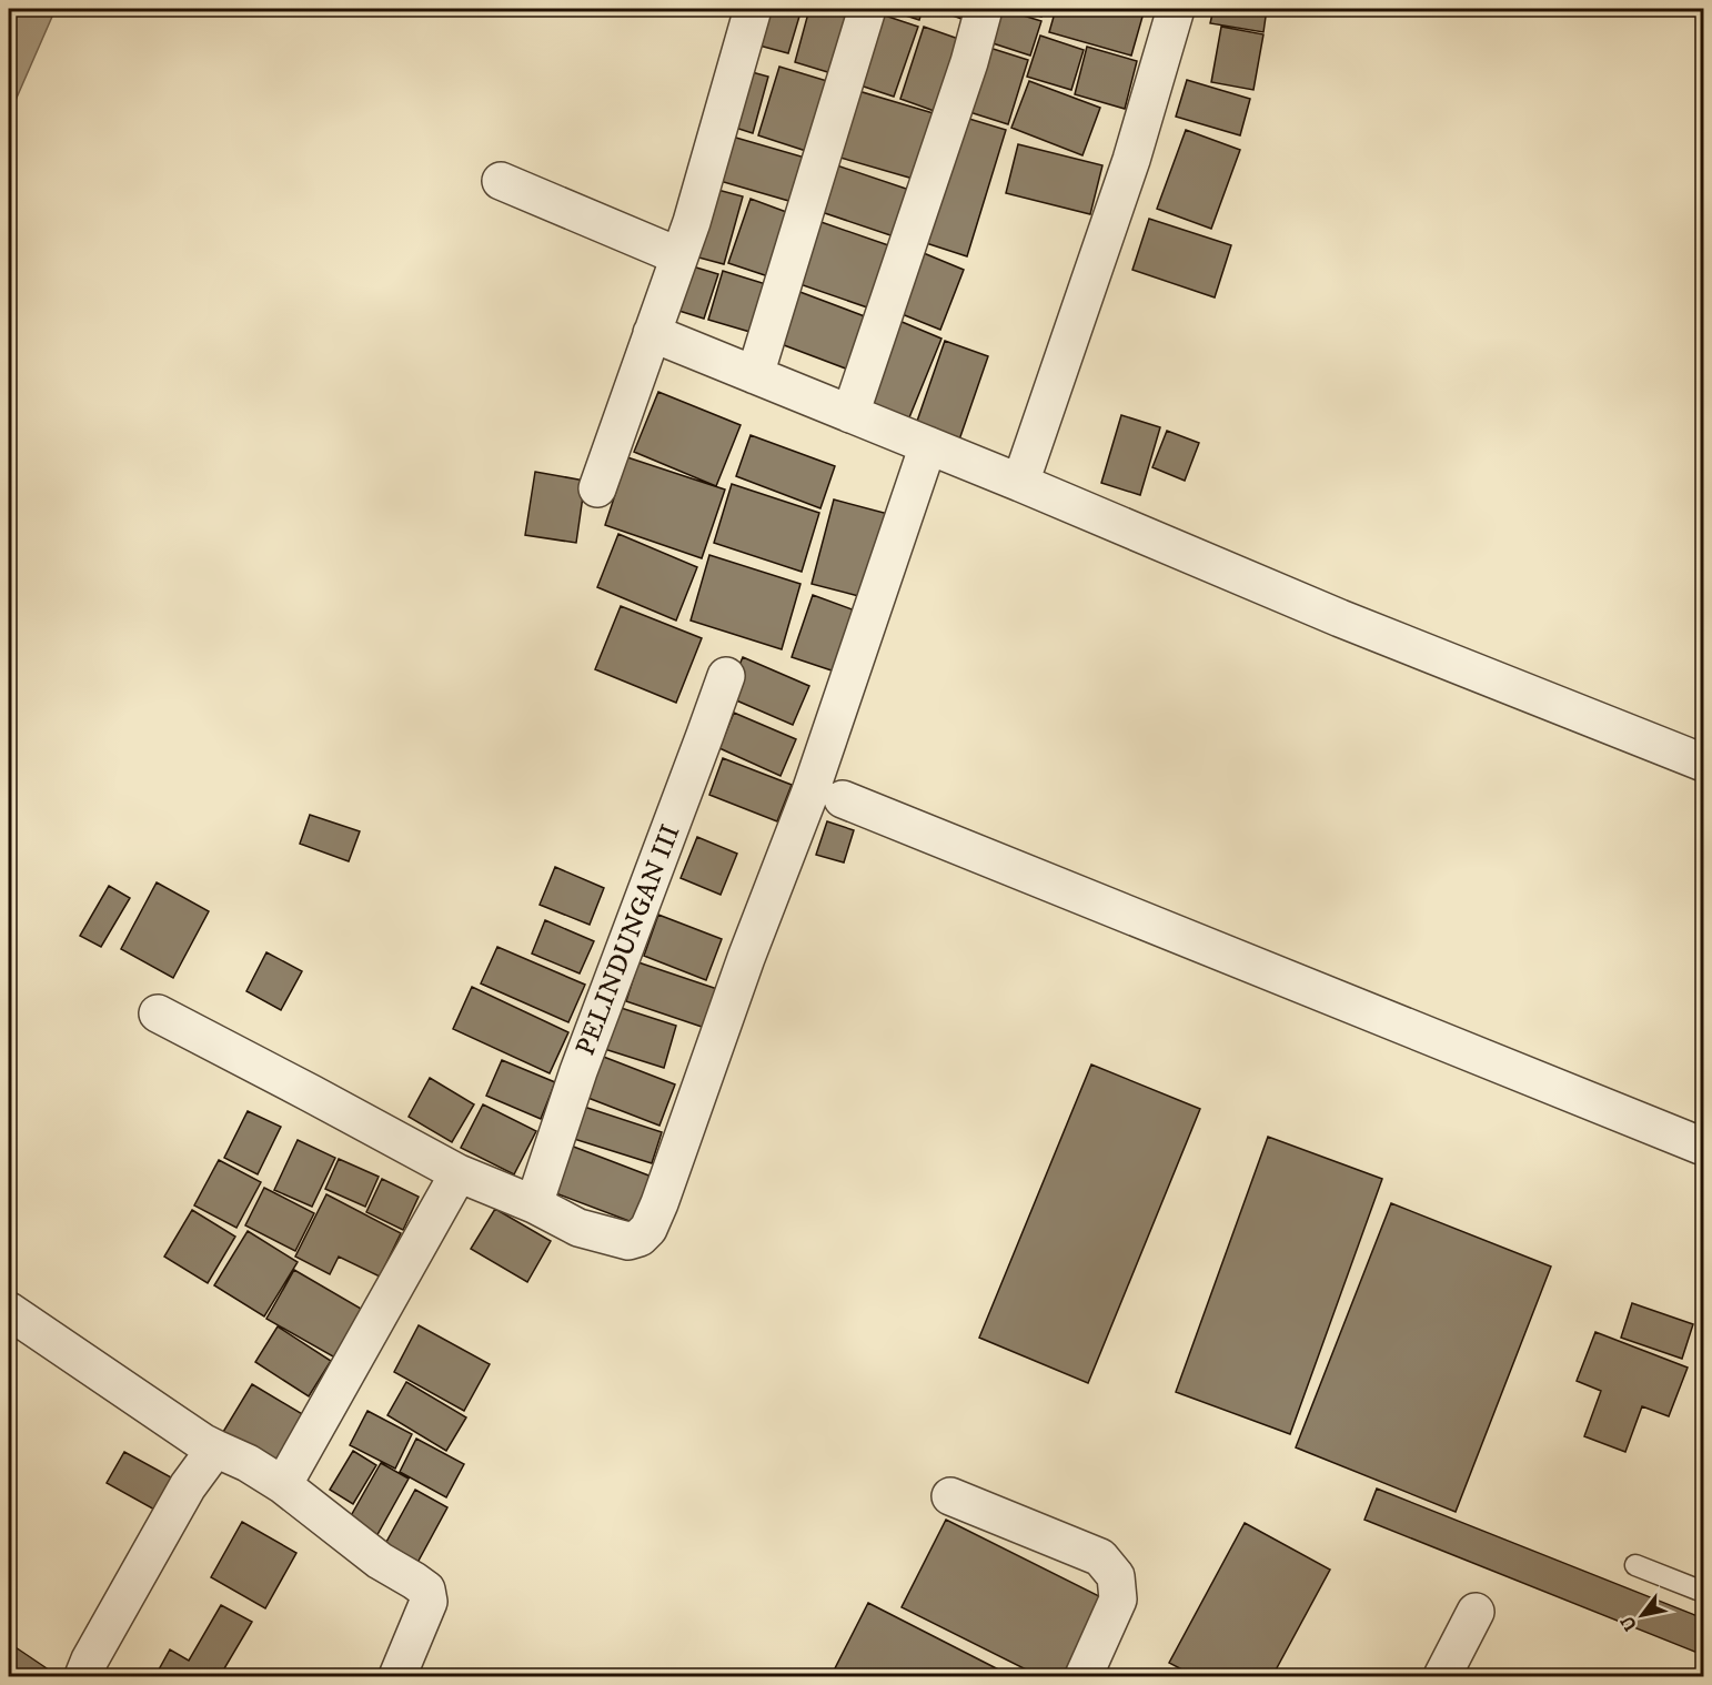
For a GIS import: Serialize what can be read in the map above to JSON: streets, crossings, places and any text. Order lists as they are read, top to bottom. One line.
{"streets":{"street":["PELINDUNGAN III"]},"north":"bottom left"}
